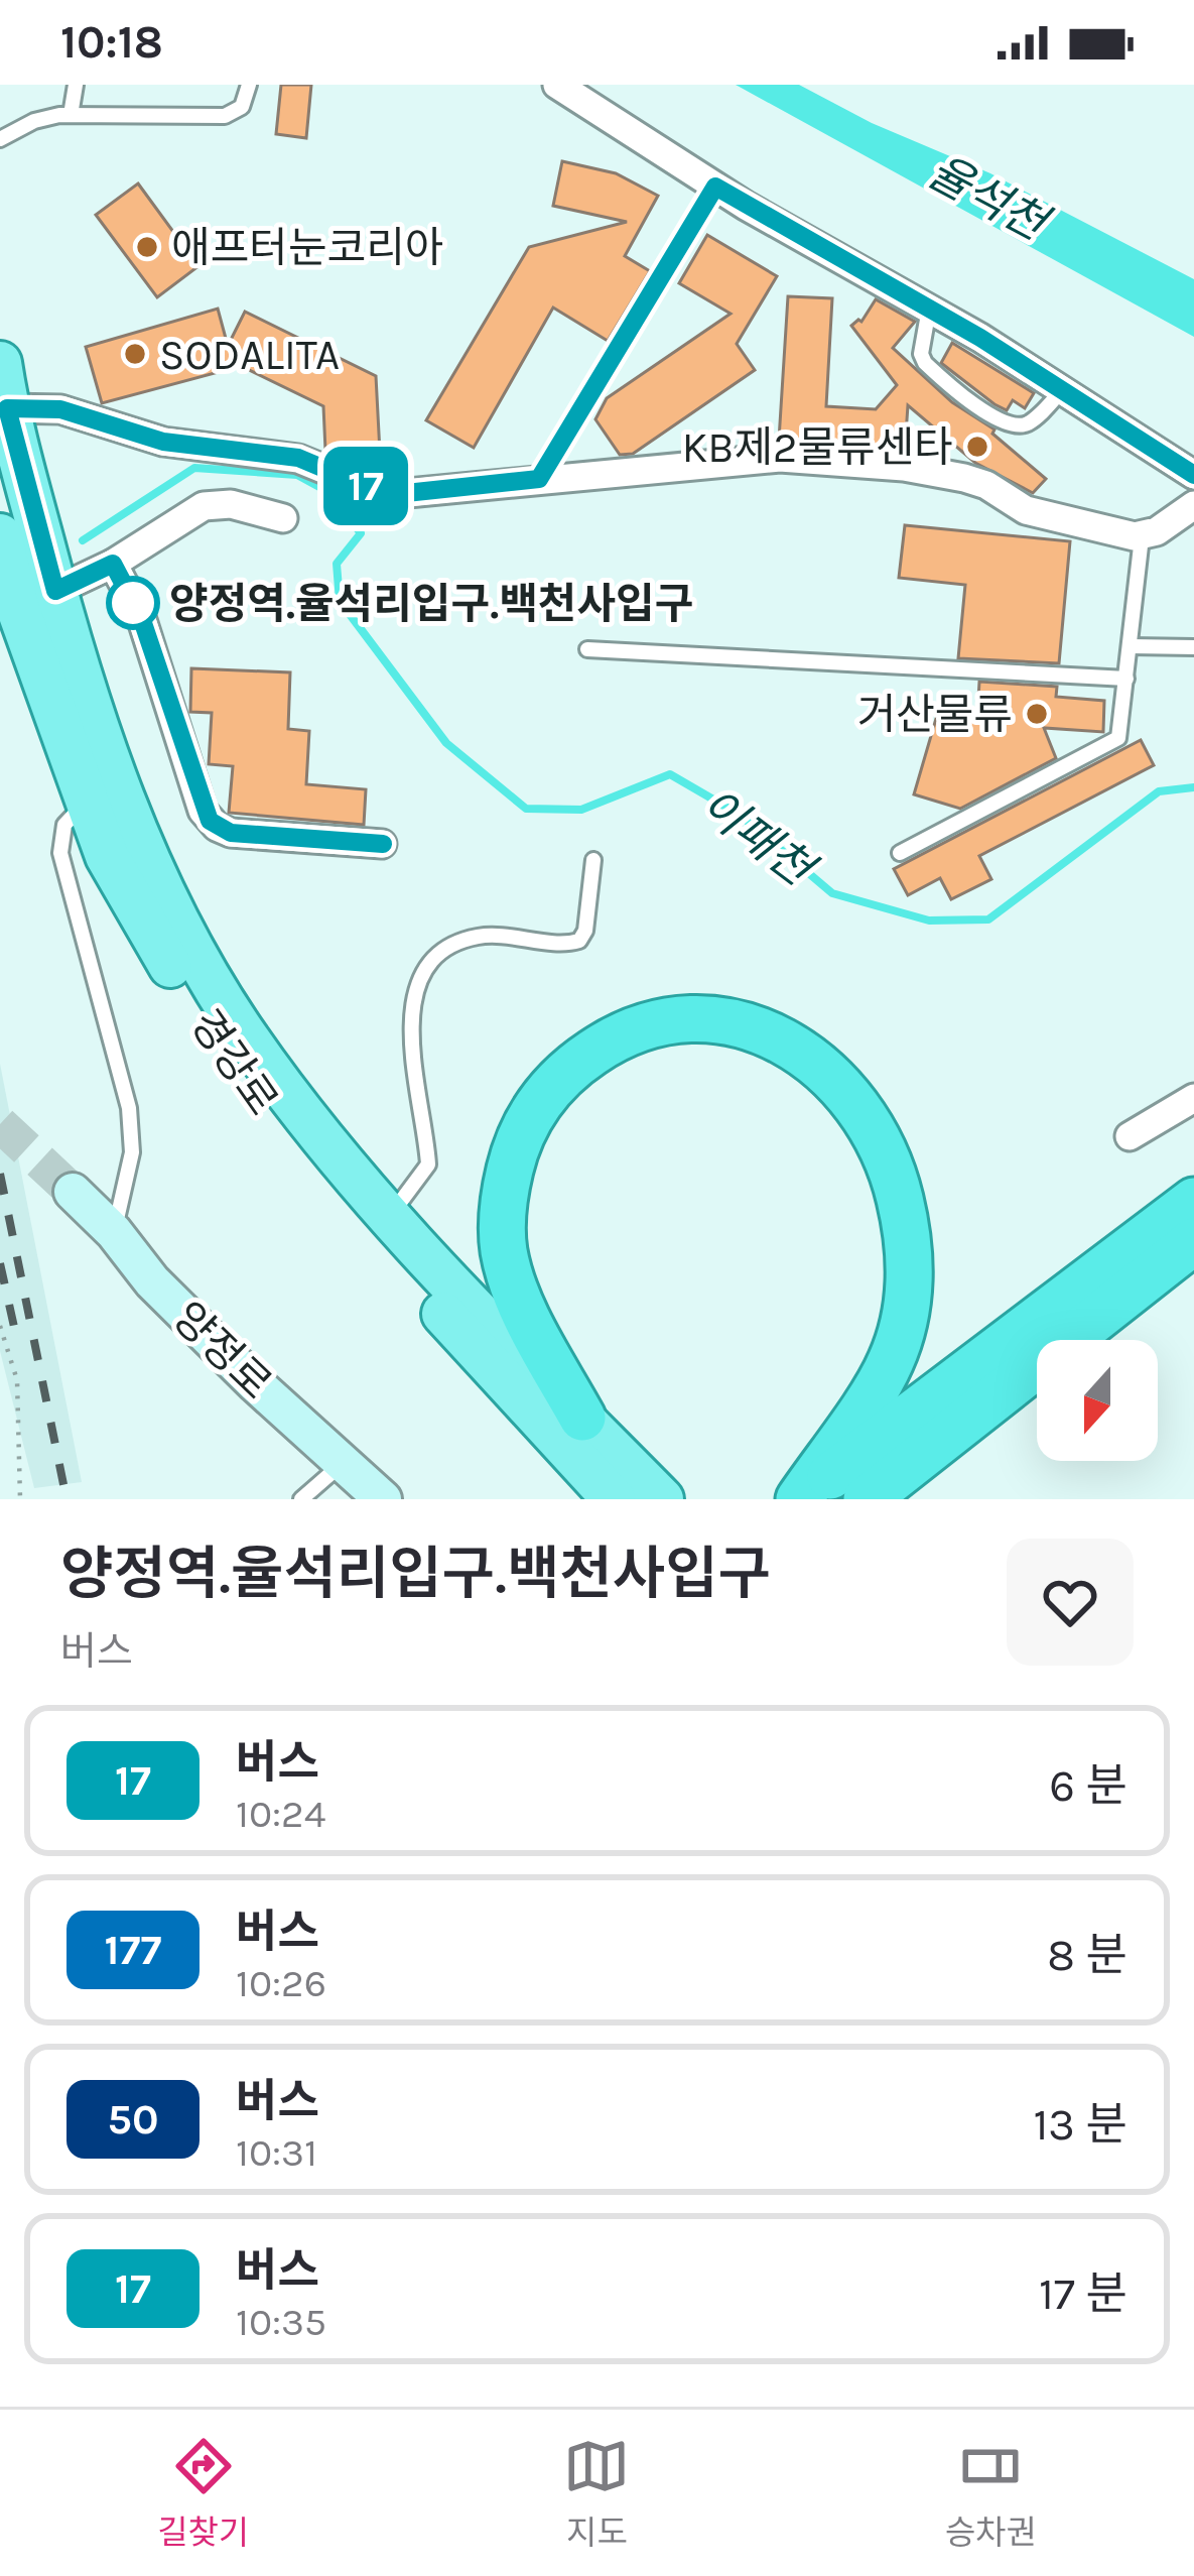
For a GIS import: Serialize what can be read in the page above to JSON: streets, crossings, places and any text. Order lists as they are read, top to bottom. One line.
{"streets":{"main road":["경강로","양정로"]},"water":["율석천","이패천"],"places":["애프터눈코리아","SODALITA","KB제2물류센타","양정역.율석리입구.백천사입구","거산물류"],"lines":["bus line 17"],"north":"bottom","page":{"status":"10:18","on_map":"17","heading":["양정역.율석리입구.백천사입구","버스"],"list":[{"mark":"17","name":"버스","note":"10:24","value":"6 분"},{"mark":"177","name":"버스","note":"10:26","value":"8 분"},{"mark":"50","name":"버스","note":"10:31","value":"13 분"},{"mark":"17","name":"버스","note":"10:35","value":"17 분"}],"tabs":["길찾기","지도","승차권"]}}
